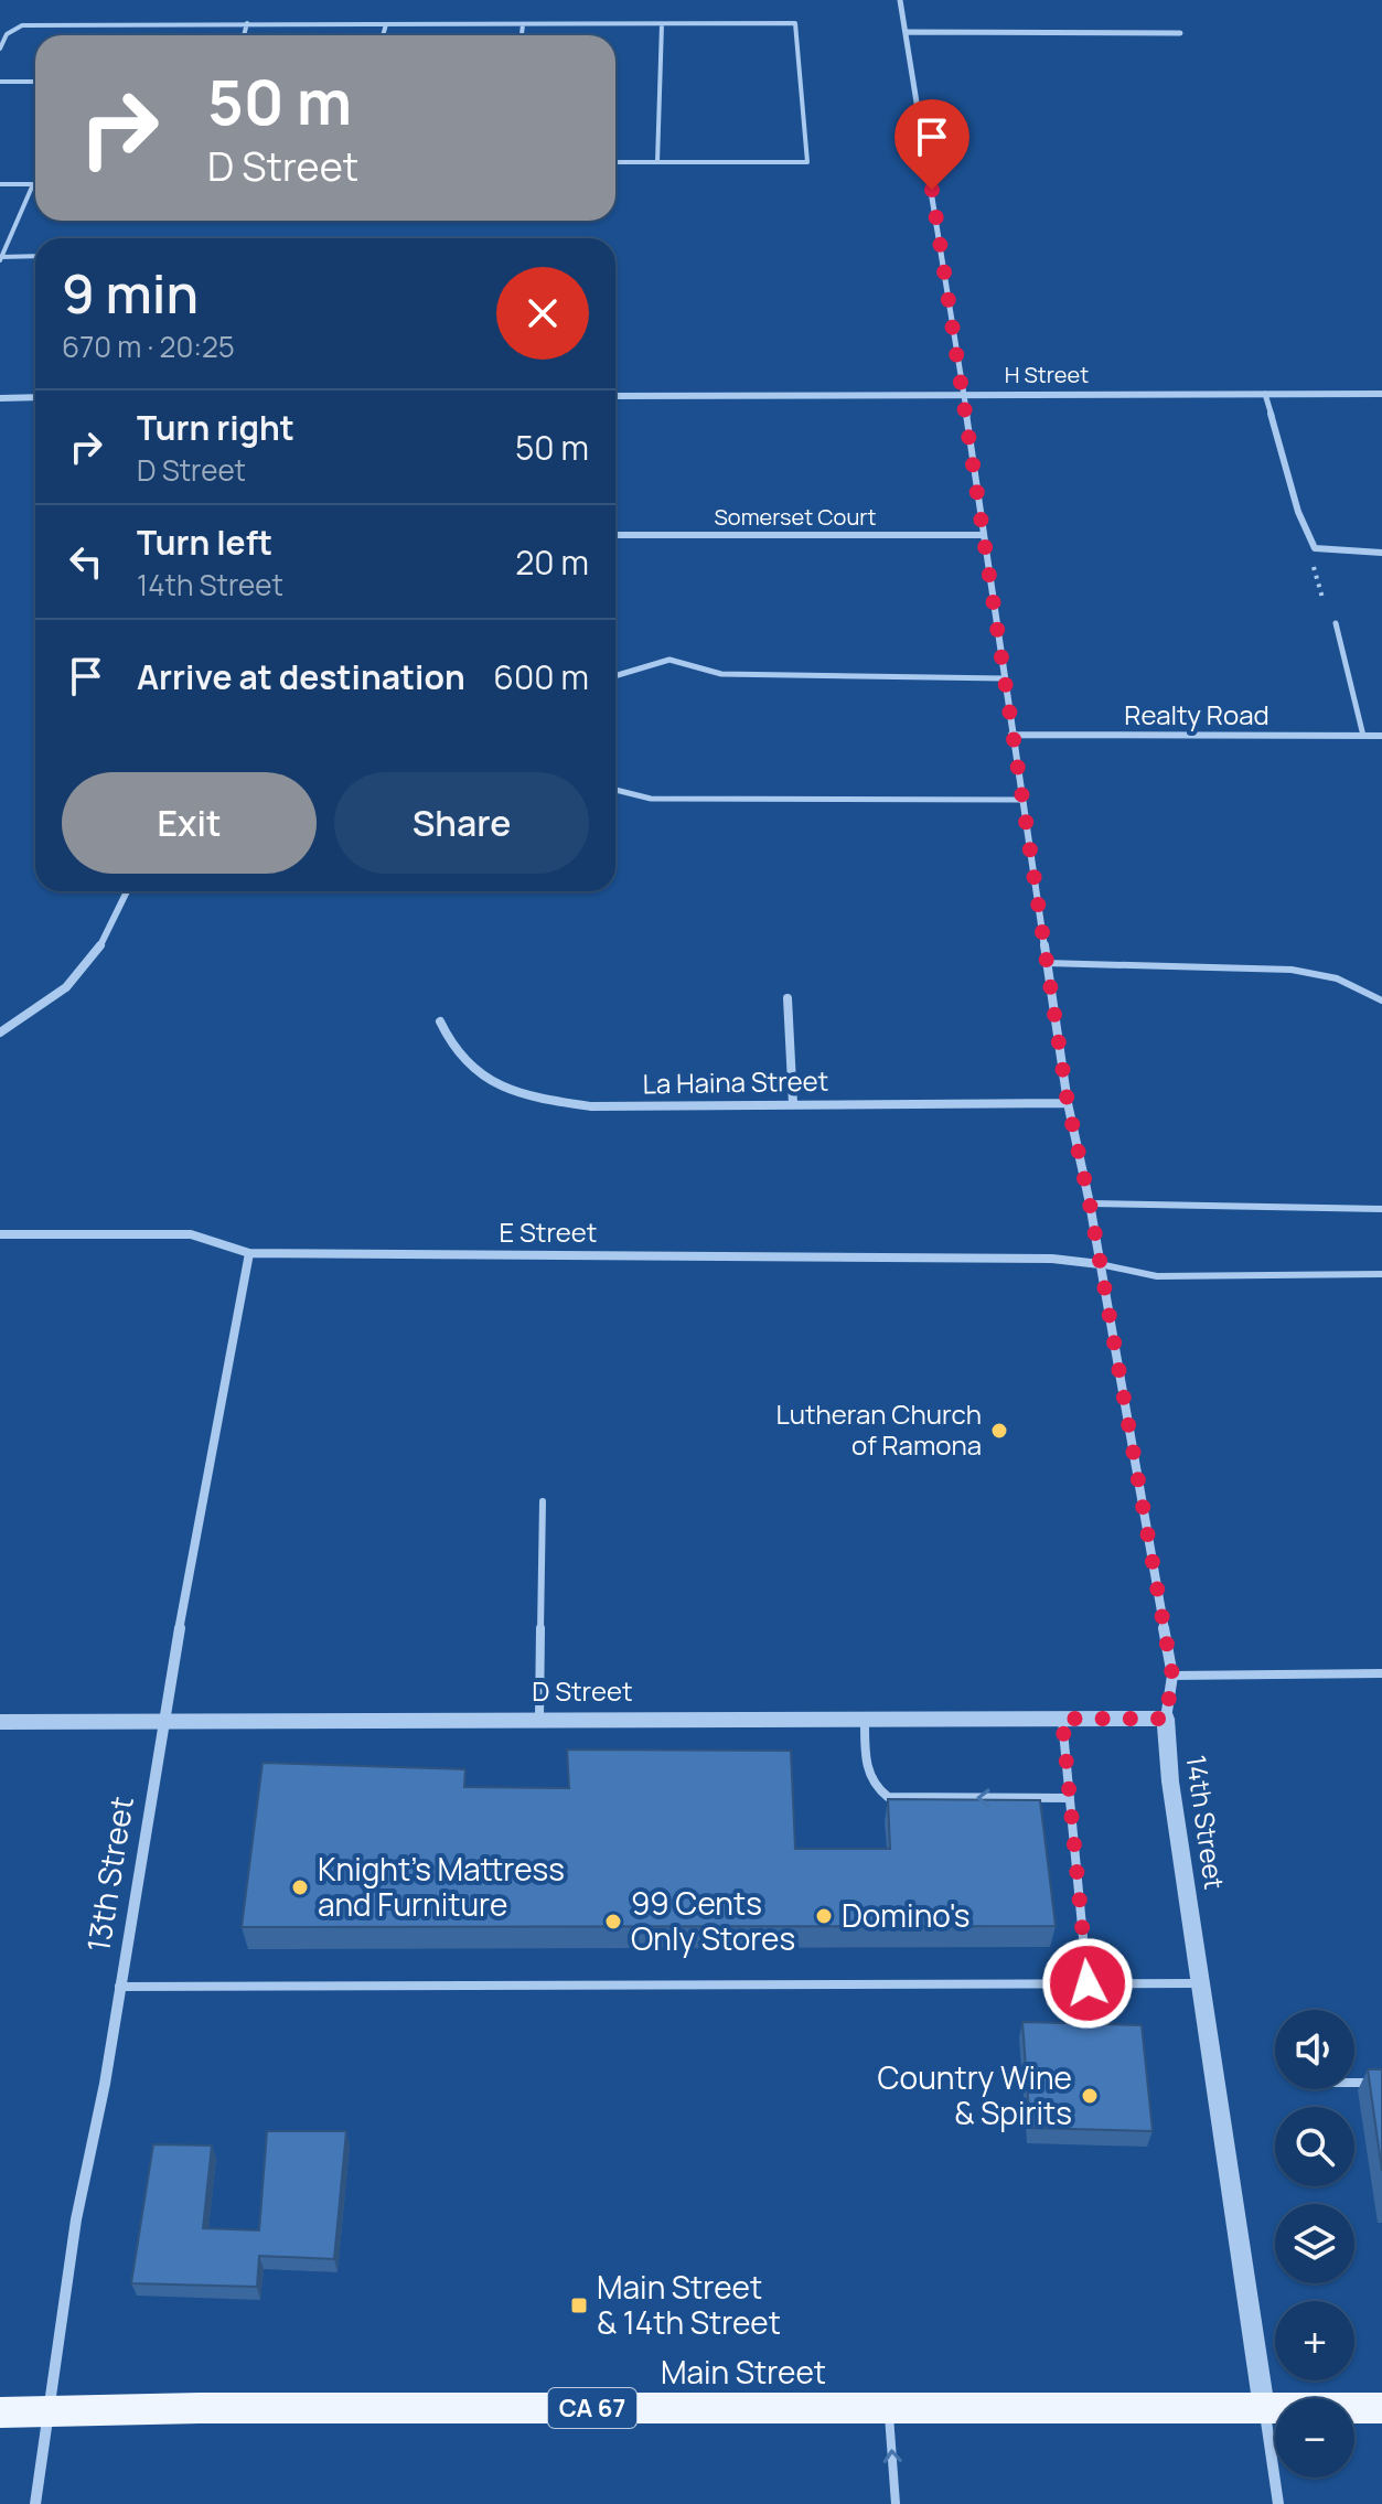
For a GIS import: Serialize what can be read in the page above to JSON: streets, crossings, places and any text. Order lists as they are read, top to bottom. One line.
{"streets":{"main road":["Main Street","CA 67"],"street":["H Street","Somerset Court","Realty Road","La Haina Street","E Street","D Street","14th Street","13th Street"]},"crossings":[["H Street","14th Street"],["Somerset Court","14th Street"],["Realty Road","14th Street"],["La Haina Street","14th Street"],["E Street","14th Street"],["E Street","13th Street"],["D Street","14th Street"],["D Street","13th Street"],["14th Street","Main Street"],["13th Street","Main Street"]],"places":{"other":["Lutheran Church of Ramona","Knight's Mattress and Furniture","Domino's","99 Cents Only Stores","Country Wine & Spirits"],"transit":["Main Street & 14th Street"]},"page":{"turn":["50 m","D Street"],"heading":["9 min","670 m · 20:25"],"list":[{"name":"Turn right","note":"D Street","value":"50 m"},{"name":"Turn left","note":"14th Street","value":"20 m"},{"name":"Arrive at destination","value":"600 m"}],"buttons":["Exit","Share"],"map_buttons":["+","−"]}}
